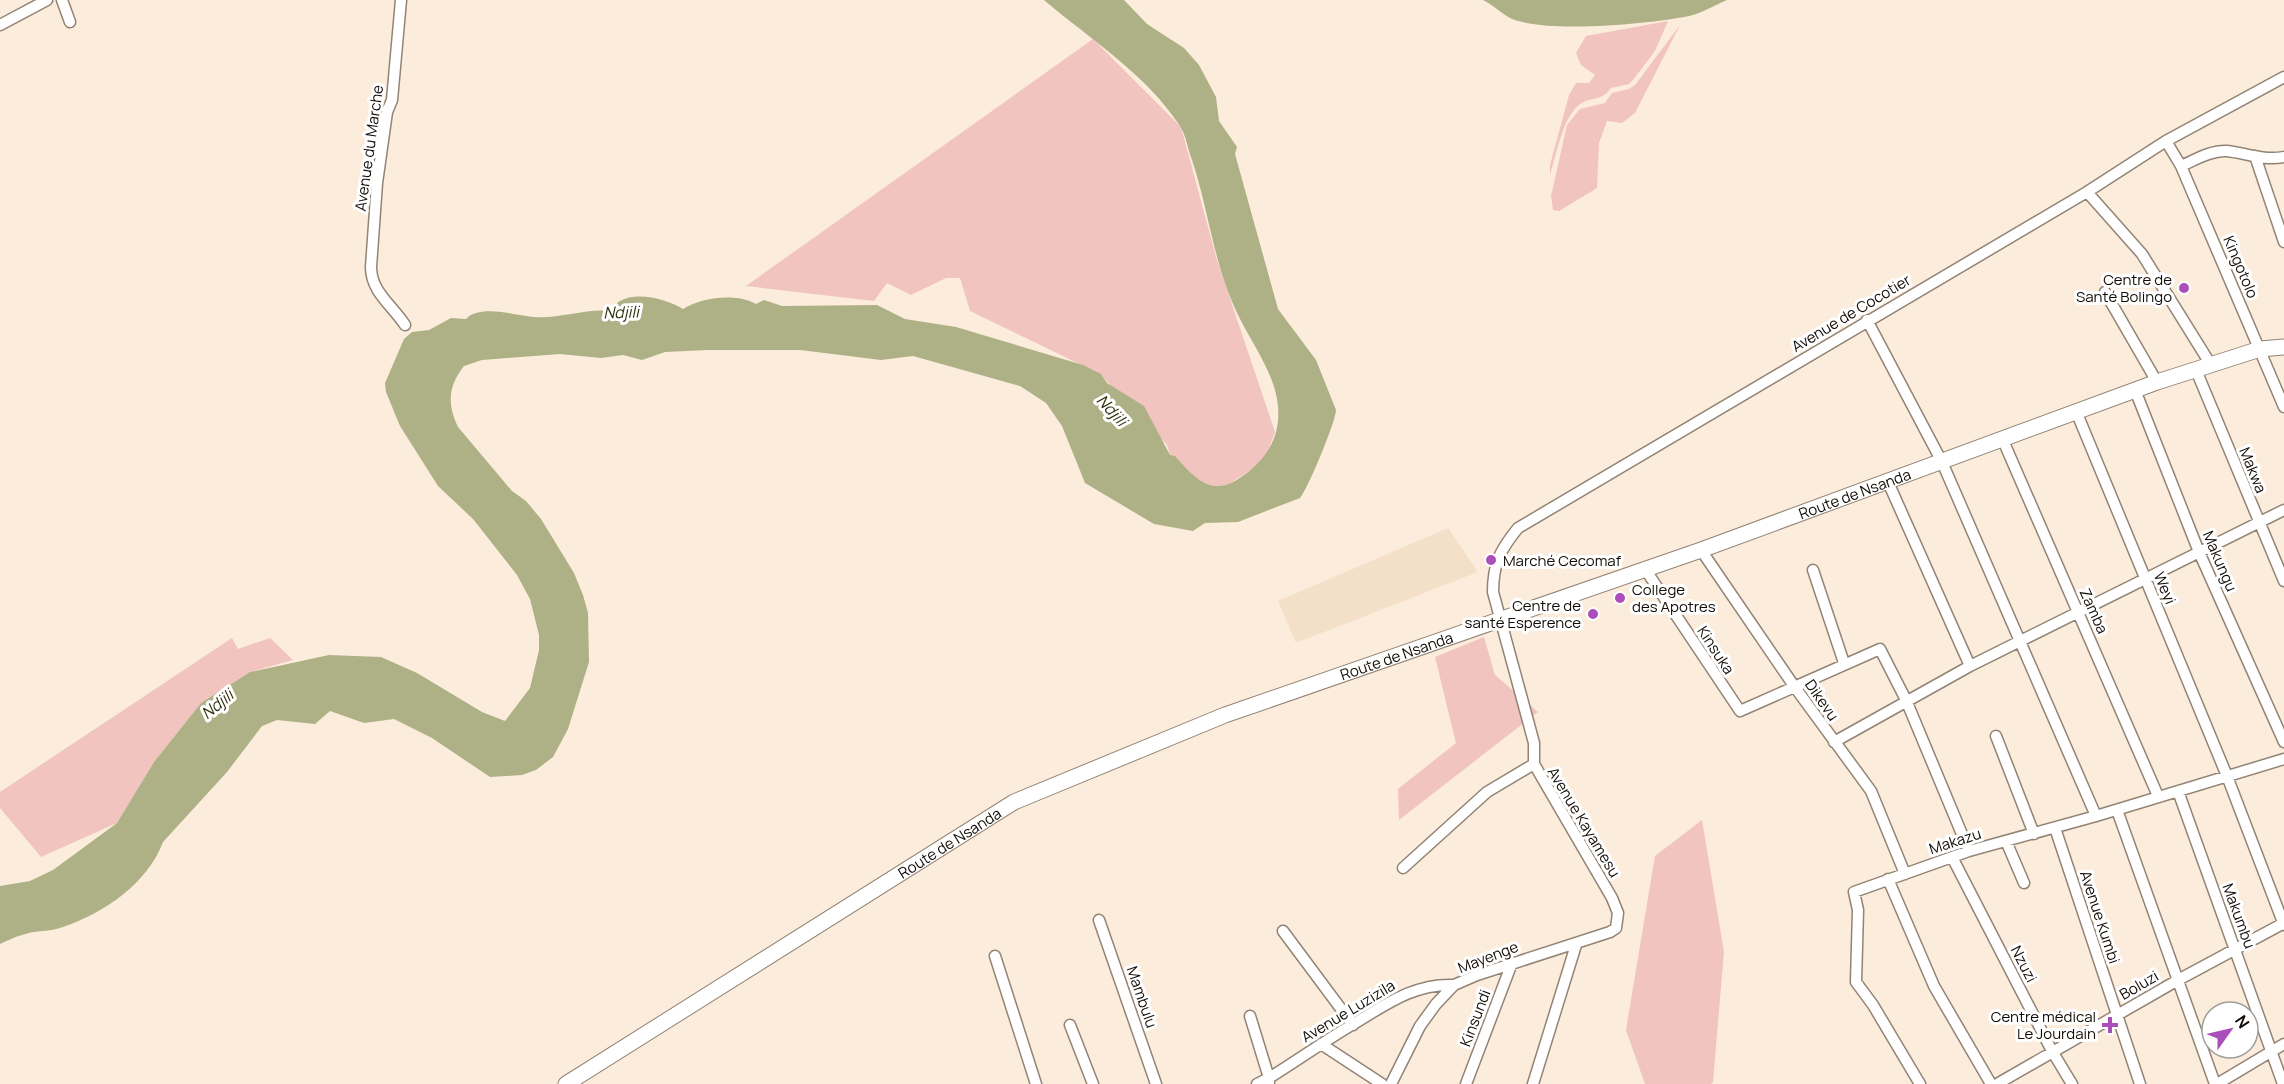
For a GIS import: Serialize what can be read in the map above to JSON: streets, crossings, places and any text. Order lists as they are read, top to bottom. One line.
{"streets":{"street":["Avenue du Marche","Kingotolo","Avenue de Cocotier","Makwa","Route de Nsanda","Makungu","Weyi","Zamba","Kinsuka","Dikevu","Avenue Kayamesu","Makazu","Makumbu","Avenue Kumbi","Mayenge","Nzuzi","Boluzi","Mambulu","Avenue Luzizila","Kinsundi"]},"crossings":[["Kingotolo","Avenue de Cocotier"],["Kingotolo","Route de Nsanda"],["Avenue de Cocotier","Route de Nsanda"],["Avenue de Cocotier","Avenue Kayamesu"],["Makwa","Route de Nsanda"],["Route de Nsanda","Makungu"],["Route de Nsanda","Weyi"],["Route de Nsanda","Zamba"],["Route de Nsanda","Kinsuka"],["Route de Nsanda","Dikevu"],["Route de Nsanda","Avenue Kayamesu"],["Weyi","Makazu"],["Weyi","Boluzi"],["Zamba","Makazu"],["Kinsuka","Dikevu"],["Dikevu","Makazu"],["Avenue Kayamesu","Mayenge"],["Makazu","Makumbu"],["Makazu","Avenue Kumbi"],["Makazu","Nzuzi"],["Makumbu","Boluzi"],["Avenue Kumbi","Boluzi"],["Mayenge","Avenue Luzizila"],["Mayenge","Kinsundi"],["Nzuzi","Boluzi"]],"water":["Ndjili"],"places":{"other":["Centre de Santé Bolingo","Marché Cecomaf","College des Apotres","Centre de santé Esperence"],"health":["Centre médical Le Jourdain"]},"north":"top right"}
